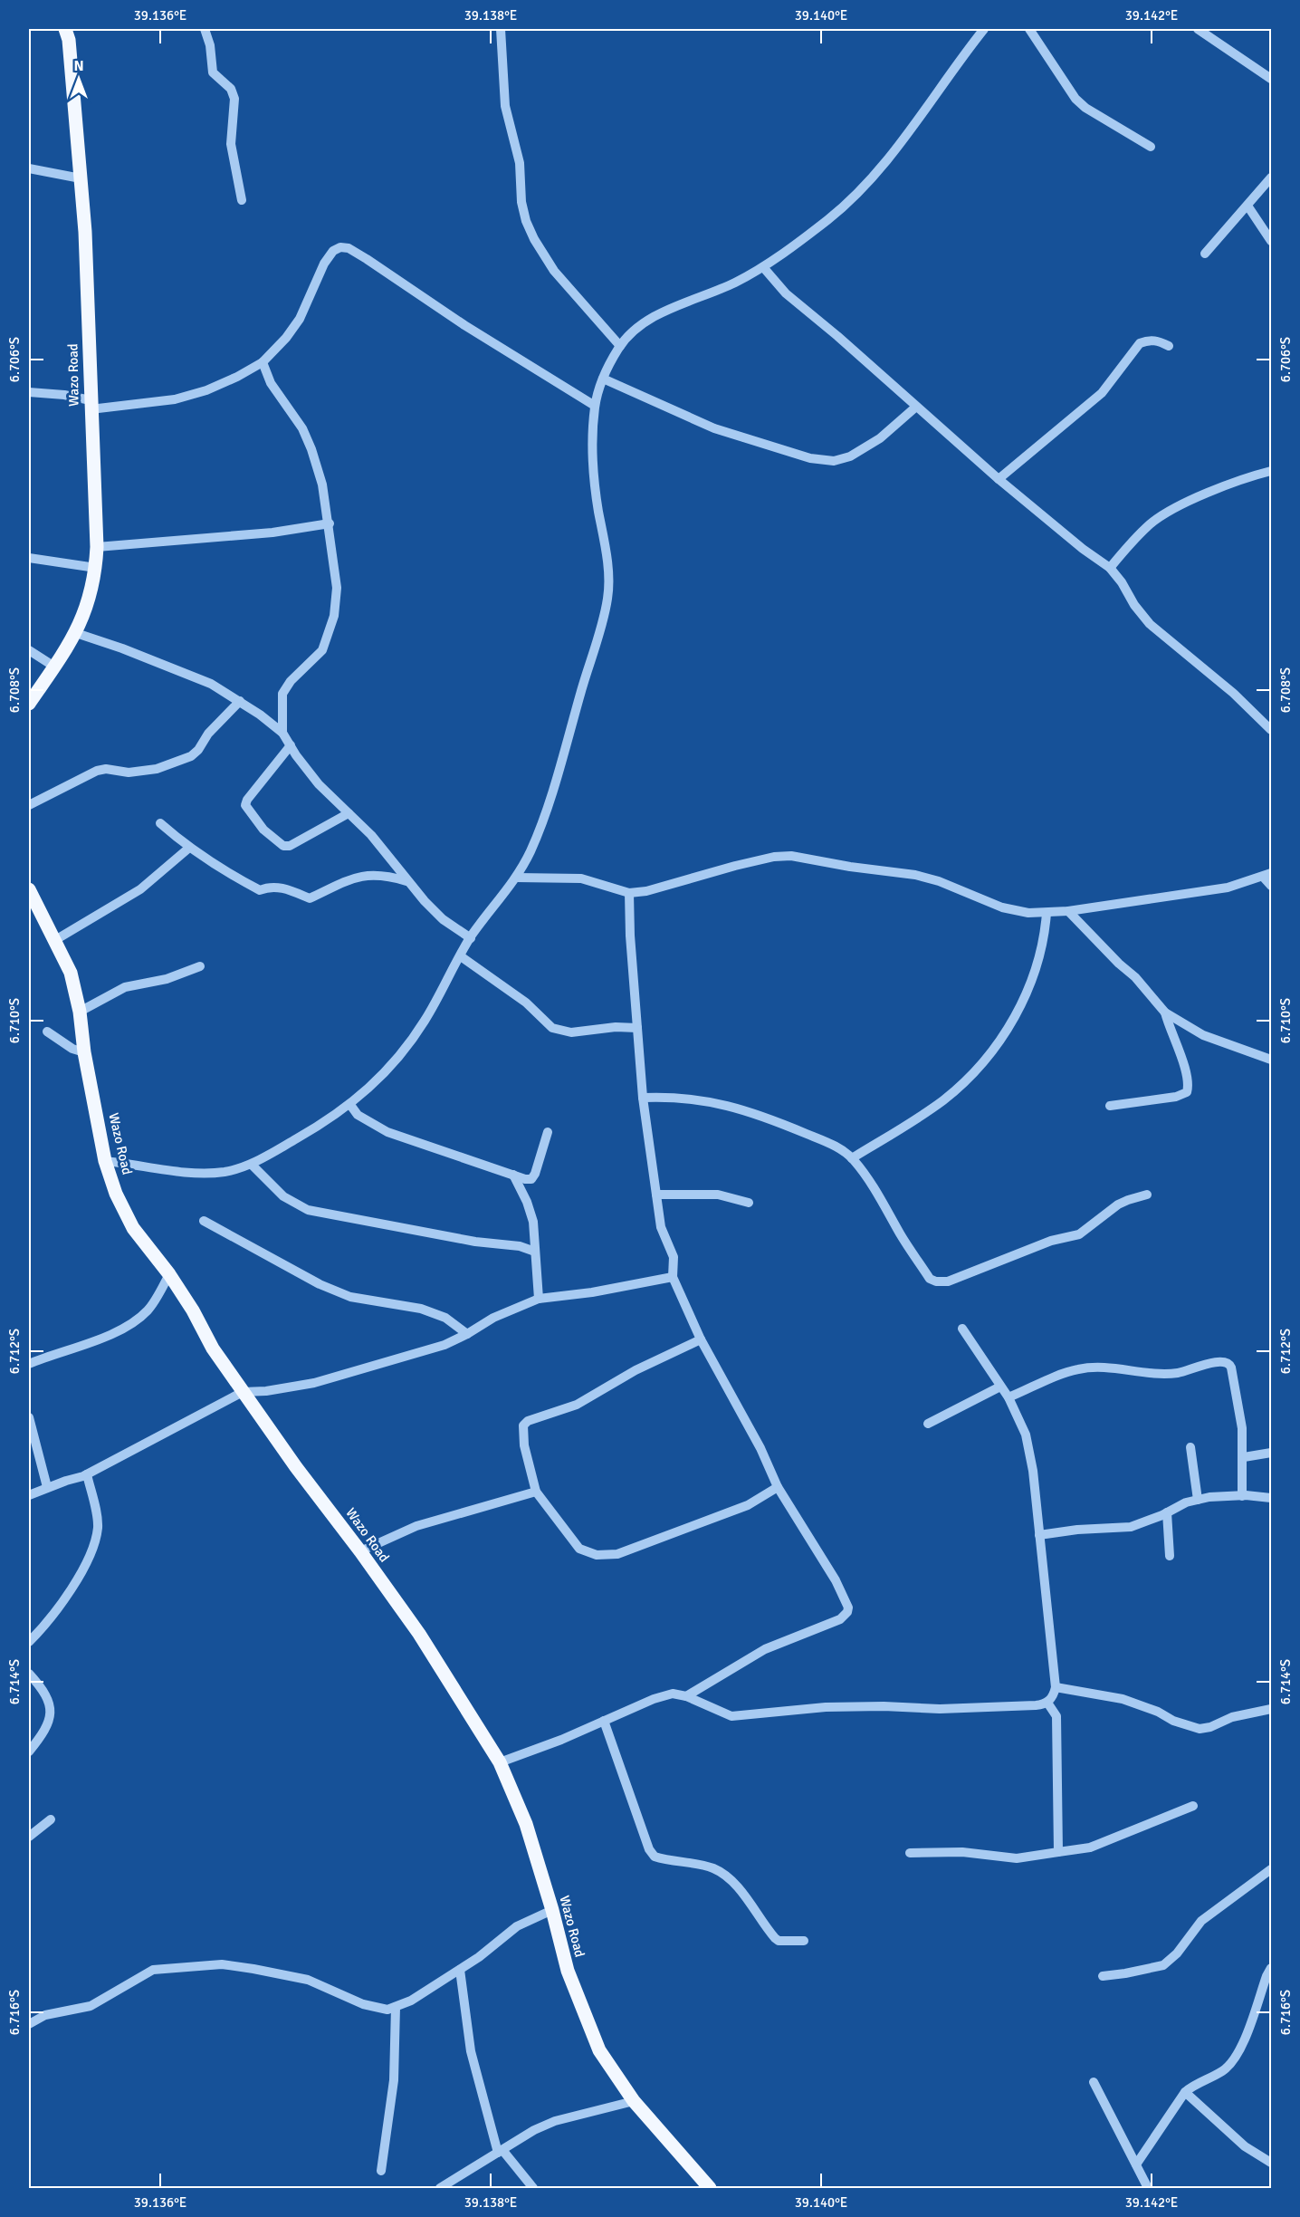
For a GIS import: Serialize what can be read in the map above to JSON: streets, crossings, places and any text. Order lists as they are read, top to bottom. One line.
{"streets":{"main road":["Wazo Road"]},"north":"top","coordinates":["39.136°E","39.138°E","39.140°E","39.142°E","6.706°S","6.708°S","6.710°S","6.712°S","6.714°S","6.716°S"]}
